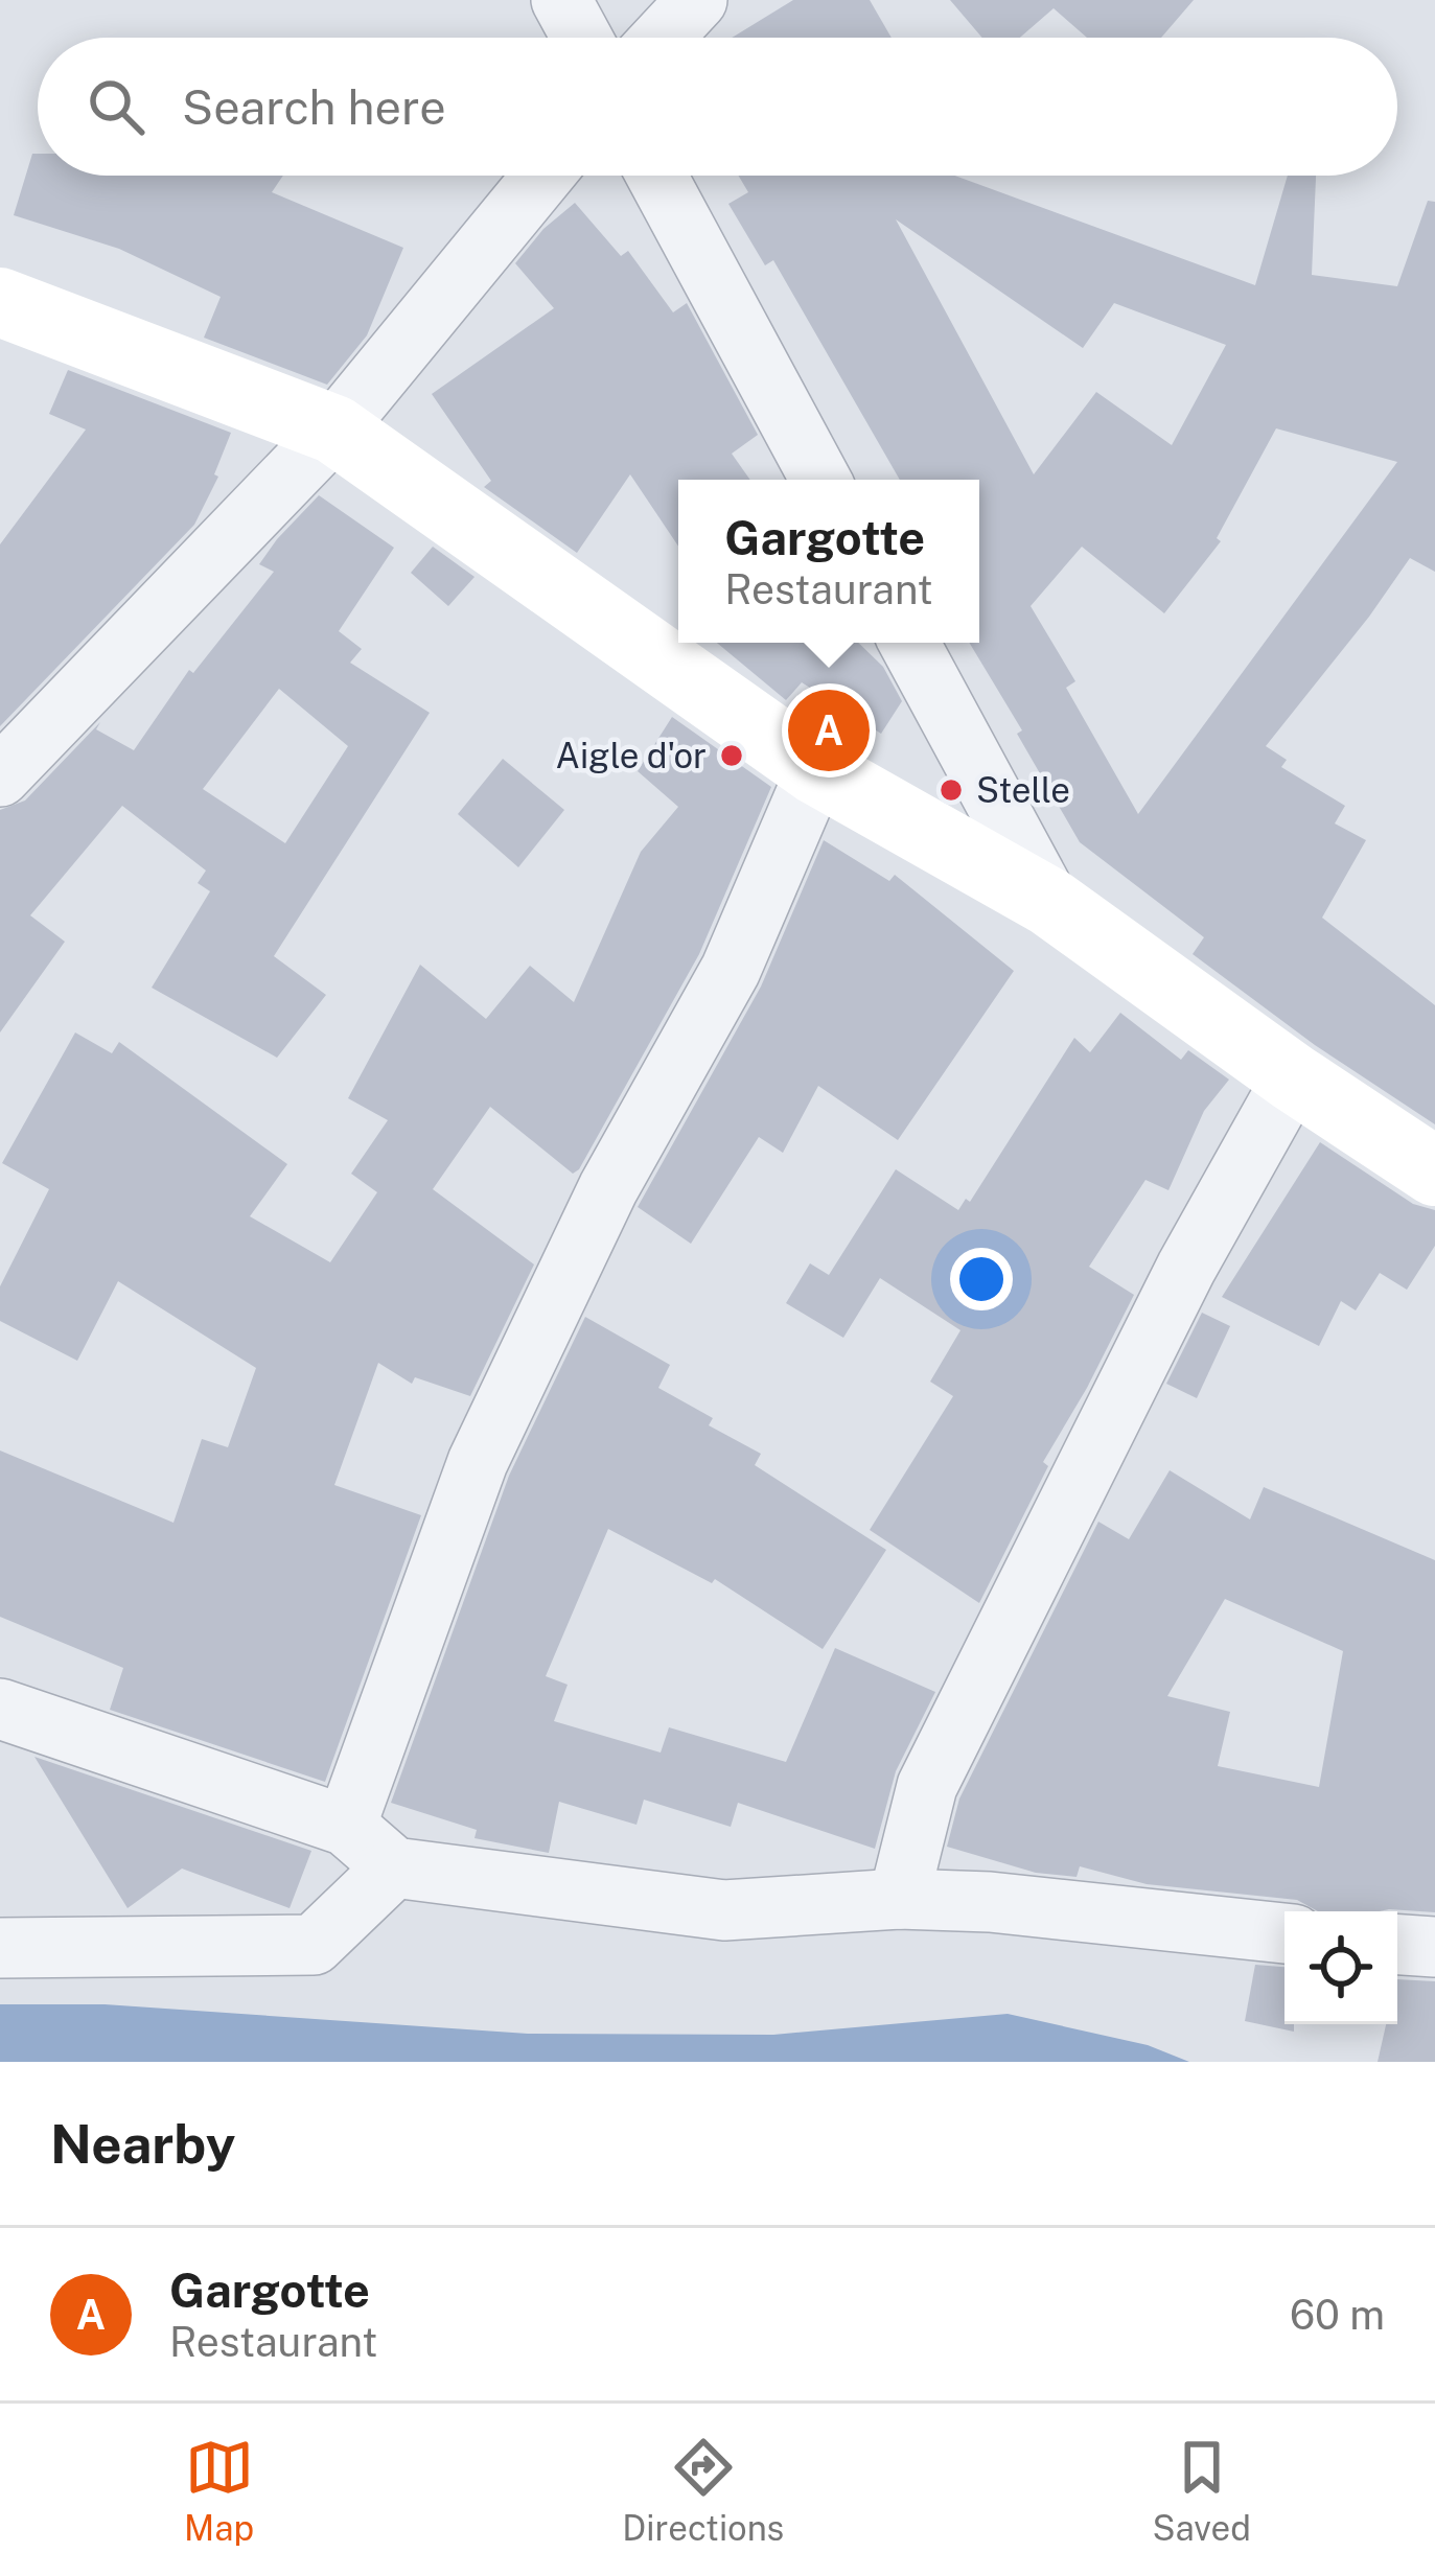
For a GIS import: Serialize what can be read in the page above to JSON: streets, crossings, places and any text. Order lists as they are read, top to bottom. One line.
{"places":["Aigle d'or","Stelle"],"page":{"search":"Search here","popup":["Gargotte","Restaurant"],"pins":"A","heading":"Nearby","list":[{"mark":"A","name":"Gargotte","note":"Restaurant","value":"60 m"}],"nav":["Map","Directions","Saved"]}}
